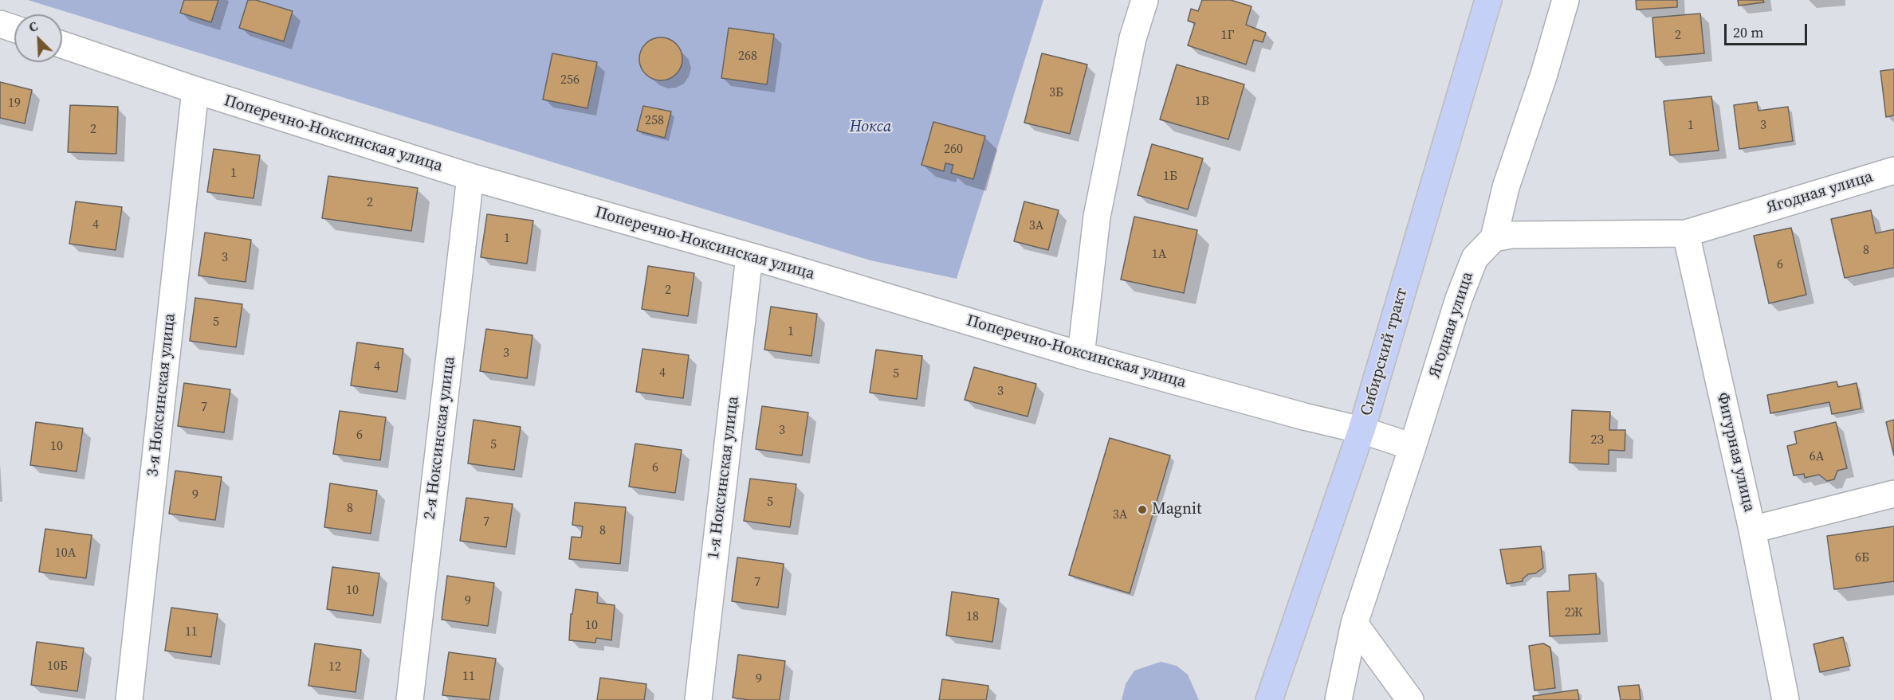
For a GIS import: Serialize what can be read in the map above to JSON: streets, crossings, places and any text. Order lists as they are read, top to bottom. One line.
{"streets":{"main road":["Сибирский тракт"],"street":["Поперечно-Ноксинская улица","Ягодная улица","3-я Ноксинская улица","2-я Ноксинская улица","Фигурная улица","1-я Ноксинская улица"]},"crossings":[["Поперечно-Ноксинская улица","Ягодная улица"],["Поперечно-Ноксинская улица","Сибирский тракт"],["Поперечно-Ноксинская улица","3-я Ноксинская улица"],["Поперечно-Ноксинская улица","2-я Ноксинская улица"],["Поперечно-Ноксинская улица","1-я Ноксинская улица"],["Ягодная улица","Фигурная улица"]],"parks":["Нокса"],"places":["Magnit"],"house_numbers":["1Г","2","268","256","3Б","1В","19","258","1","3","2","260","1","1Б","2","4","3А","1","8","1А","3","6","2","5","1","3","4","4","5","3","7","3","6","2З","5","10","6А","6","9","5","8","3А","7","8","10А","6Б","7","10","9","2Ж","18","10","11","10Б","12","11","9"],"scale_bar":"20 m","north":"top left"}
